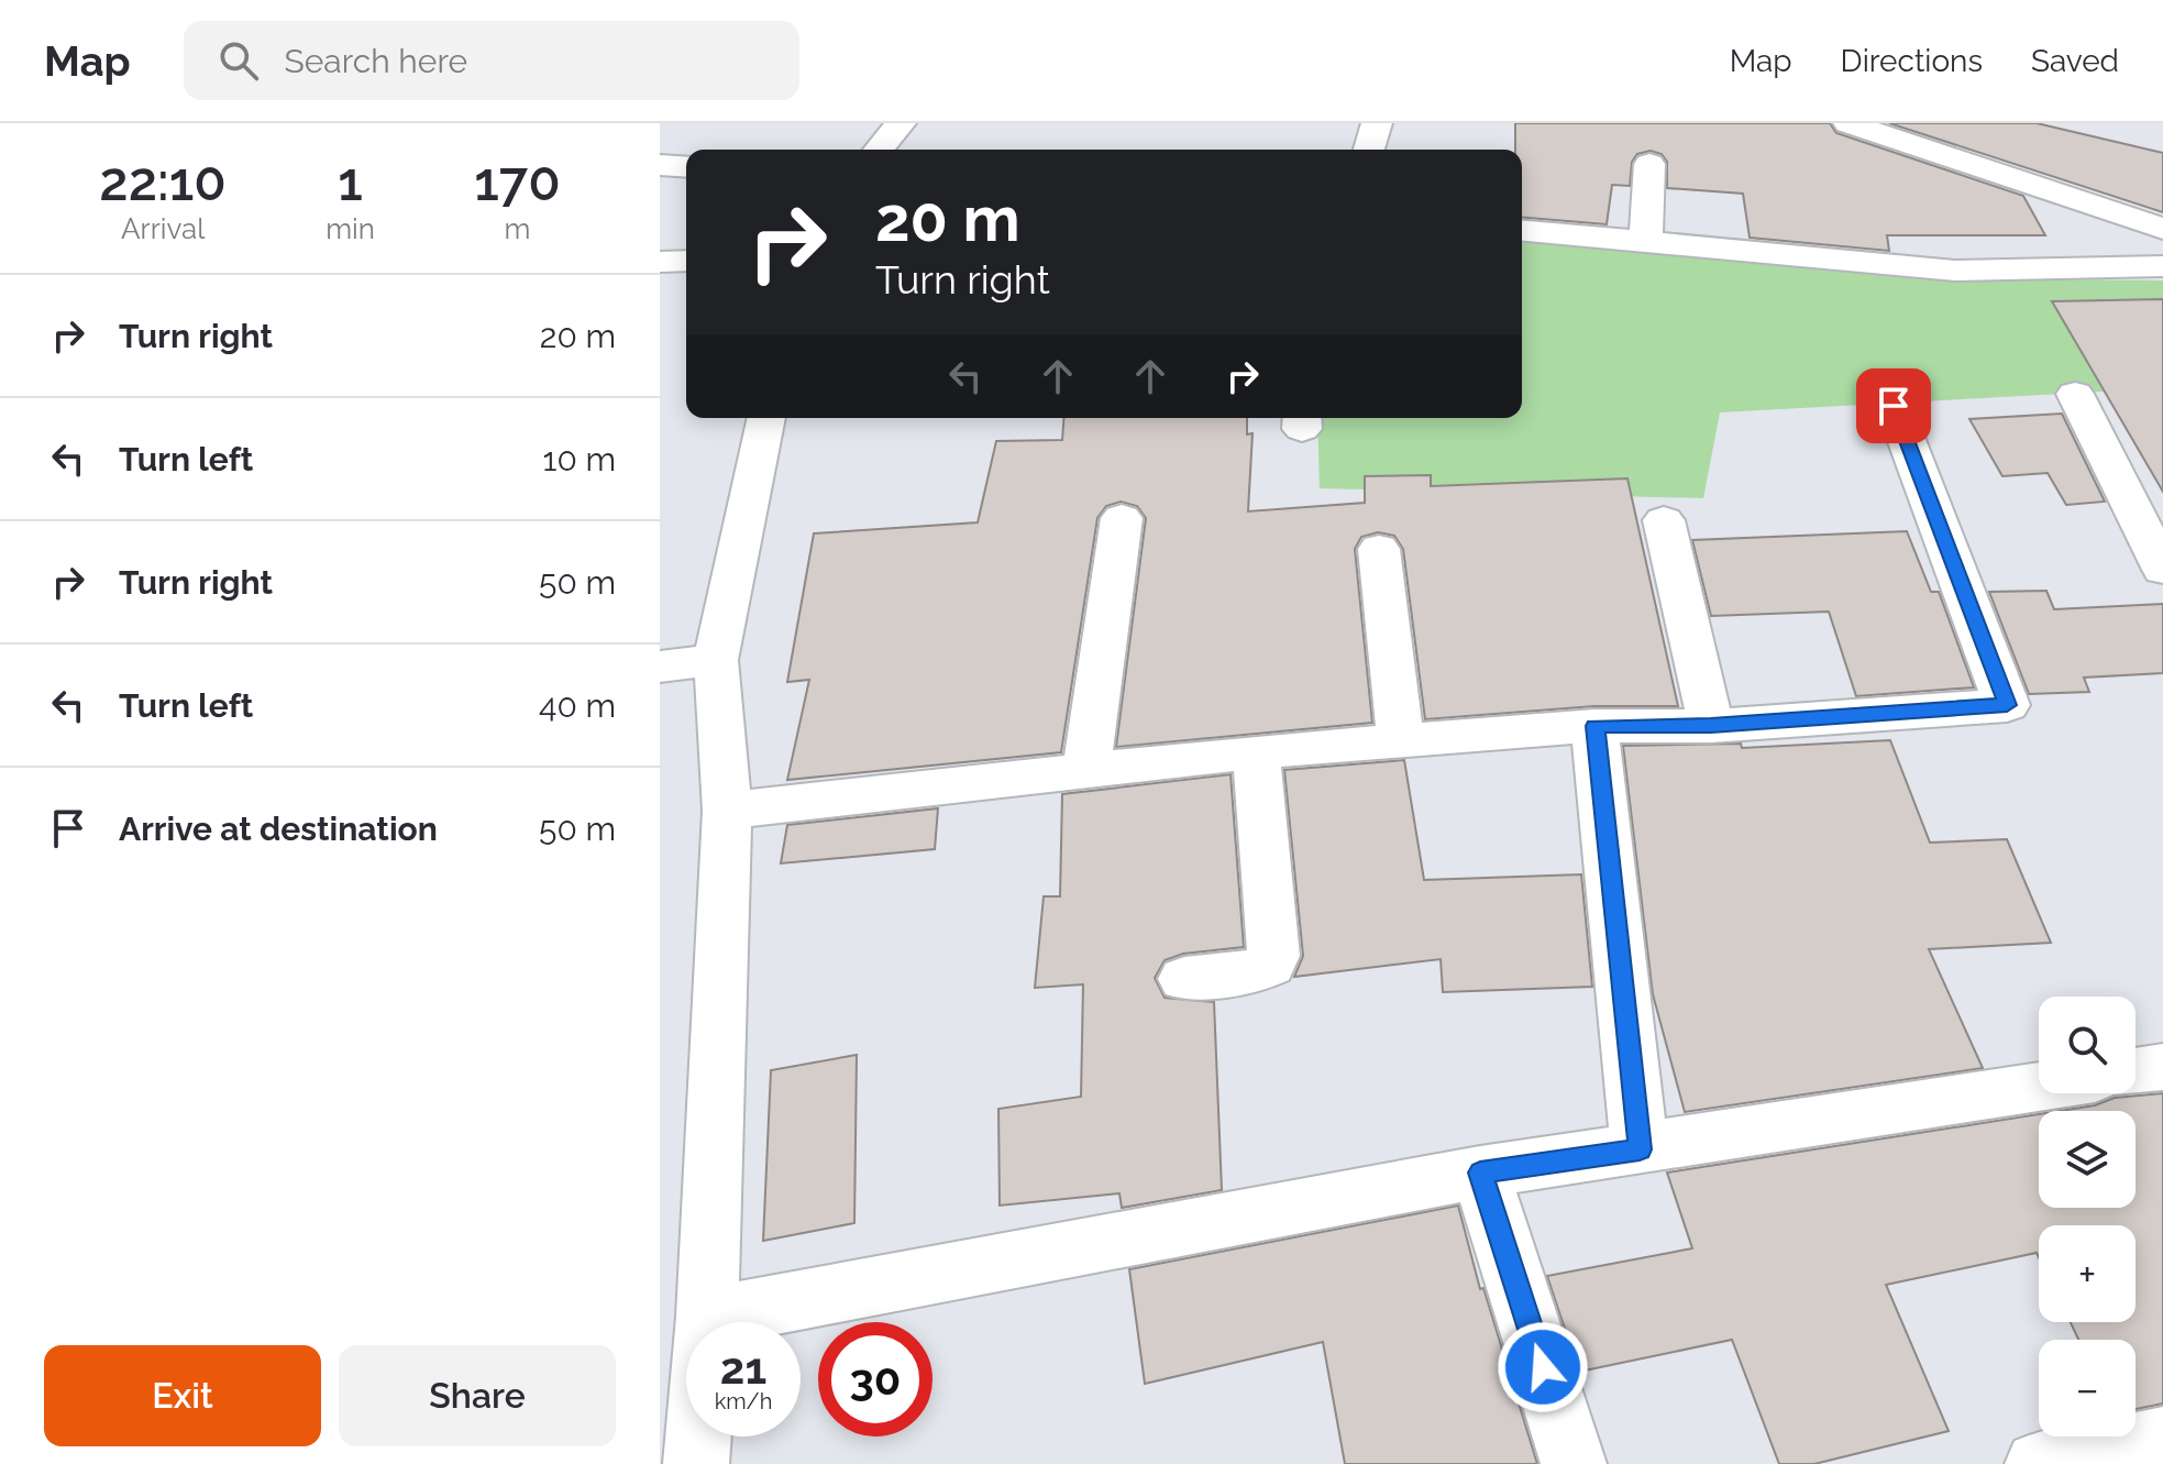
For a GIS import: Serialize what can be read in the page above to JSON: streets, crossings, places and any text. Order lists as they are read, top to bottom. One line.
{"page":{"header":"Map","search":"Search here","nav":["Map","Directions","Saved"],"eta":["22:10","Arrival","1","min","170","m"],"turn":["20 m","Turn right"],"list":[{"name":"Turn right","value":"20 m"},{"name":"Turn left","value":"10 m"},{"name":"Turn right","value":"50 m"},{"name":"Turn left","value":"40 m"},{"name":"Arrive at destination","value":"50 m"}],"map_buttons":["+","−"],"speed":"21 km/h","limit":"30","buttons":["Exit","Share"]}}
